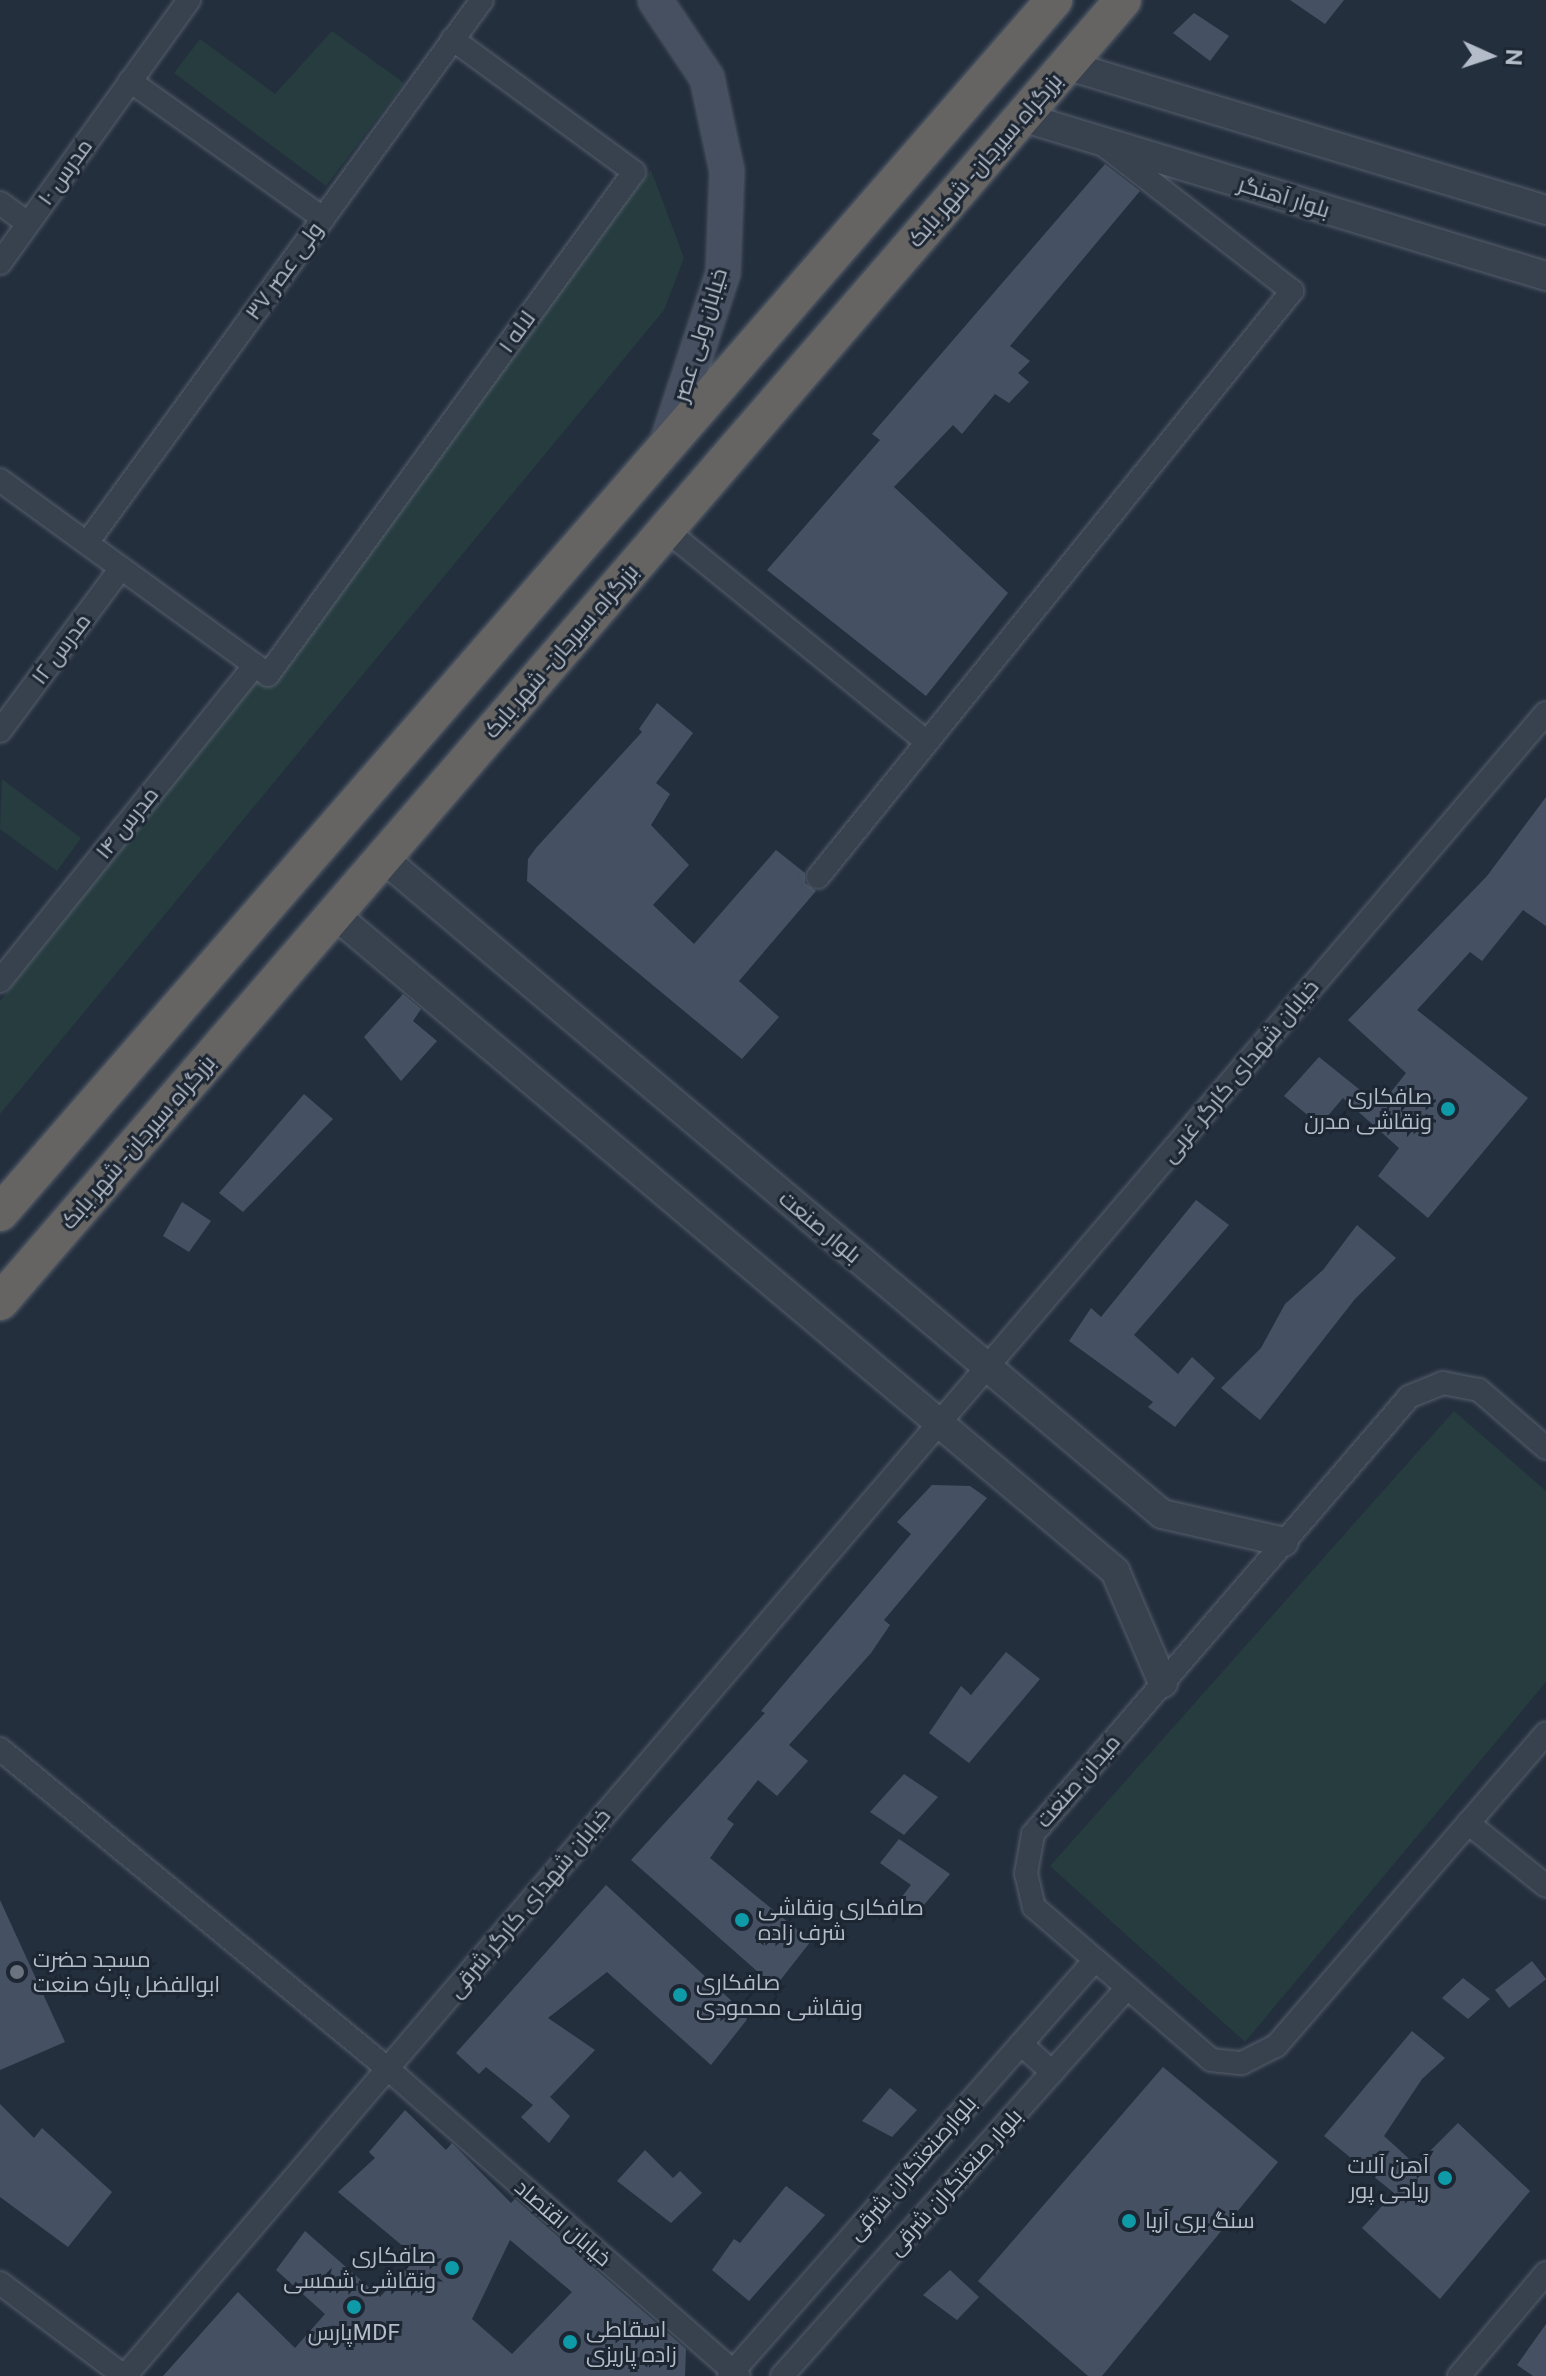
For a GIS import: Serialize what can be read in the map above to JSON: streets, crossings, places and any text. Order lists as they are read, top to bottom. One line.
{"streets":{"highway":["بزرگراه سیرجان - شهر بابک"],"main road":["خیابان ولی عصر"],"street":["مدرس ۱۰","بلوار آهنگر","ولی عصر ۳۷","لاله ۱","مدرس ۱۲","مدرس ۱۴","خیابان شهدای کارگر غربی","بلوار صنعت","میدان صنعت","خیابان شهدای کارگر شرقی","بلوارصنعتگران شرقی","بلوار صنعتگران شرقی","خیابان اقتصاد"]},"crossings":[["بزرگراه سیرجان - شهر بابک","بلوار آهنگر"],["بزرگراه سیرجان - شهر بابک","بلوار صنعت"],["ولی عصر ۳۷","لاله ۱"],["لاله ۱","مدرس ۱۴"],["خیابان شهدای کارگر غربی","بلوار صنعت"],["خیابان شهدای کارگر غربی","خیابان شهدای کارگر شرقی"],["بلوار صنعت","میدان صنعت"],["میدان صنعت","بلوارصنعتگران شرقی"],["میدان صنعت","بلوار صنعتگران شرقی"],["خیابان شهدای کارگر شرقی","خیابان اقتصاد"],["بلوارصنعتگران شرقی","خیابان اقتصاد"]],"places":["صافکاری ونقاشی مدرن","صافکاری ونقاشی شرف زاده","مسجد حضرت ابوالفضل پارک صنعت","صافکاری ونقاشی محمودی","آهن آلات ریاحی پور","سنگ بری آریا","صافکاری ونقاشی شمسی","پارسMDF","اسقاطی زاده پاریزی"],"north":"right"}
